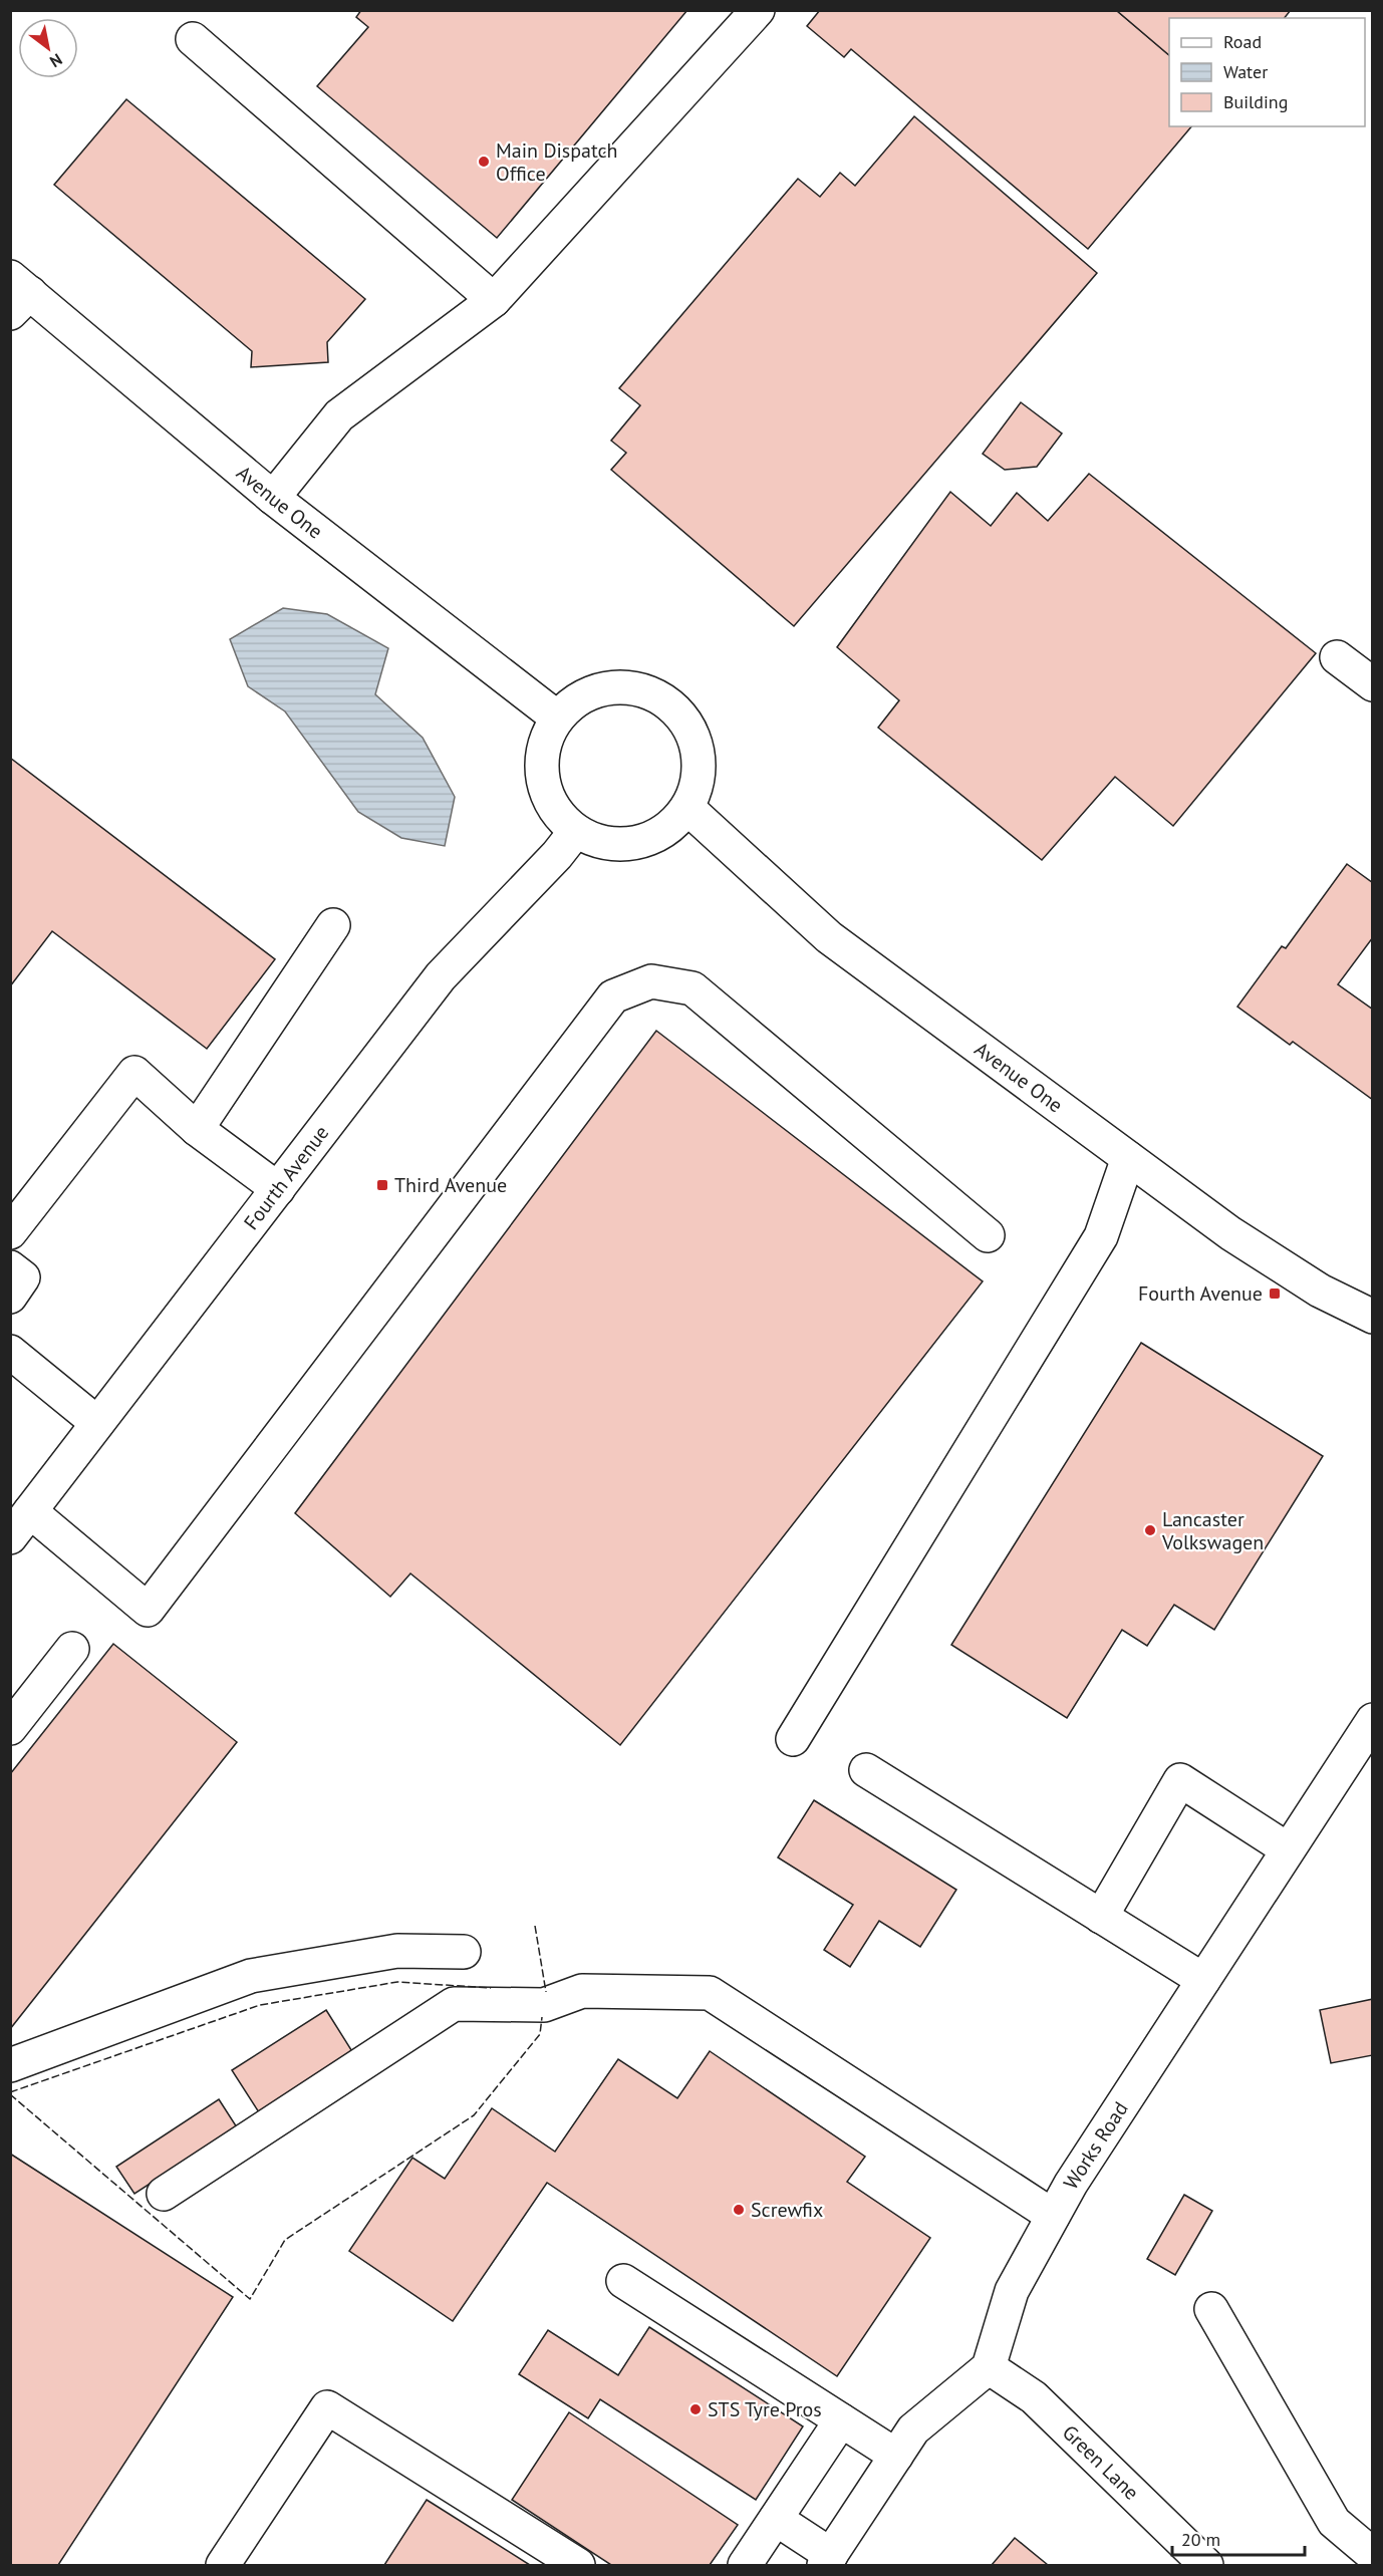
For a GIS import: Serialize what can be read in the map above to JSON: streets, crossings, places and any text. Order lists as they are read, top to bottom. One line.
{"streets":{"street":["Avenue One","Fourth Avenue","Works Road","Green Lane"]},"crossings":[["Avenue One","Fourth Avenue"],["Works Road","Green Lane"]],"places":{"other":["Main Dispatch Office","Lancaster Volkswagen","Screwfix","STS Tyre Pros"],"transit":["Third Avenue","Fourth Avenue"]},"legend":["Road","Water","Building"],"scale_bar":"20 m","north":"bottom right"}
